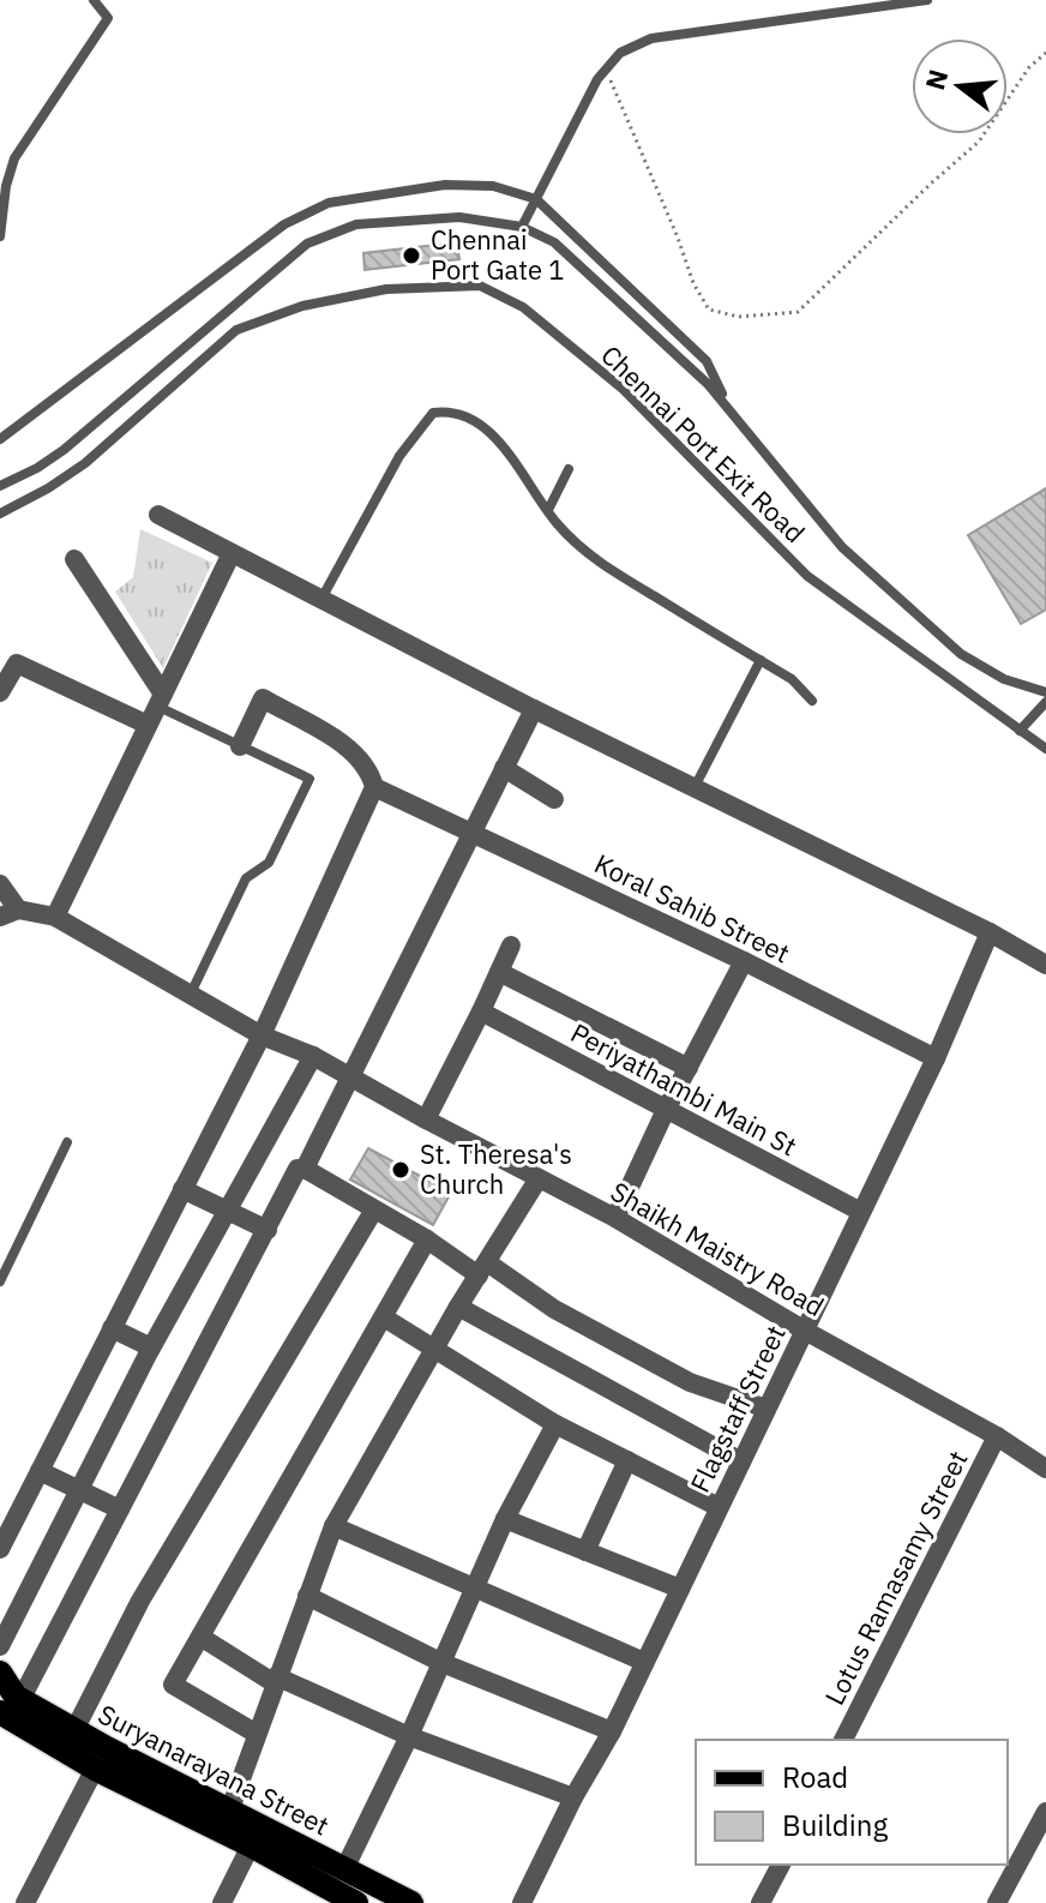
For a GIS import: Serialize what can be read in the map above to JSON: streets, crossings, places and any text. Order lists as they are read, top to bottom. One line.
{"streets":{"main road":["Suryanarayana Street"],"street":["Koral Sahib Street","Periyathambi Main St","Shaikh Maistry Road","Flagstaff Street","Lotus Ramasamy Street"],"lane":["Chennai Port Exit Road"]},"crossings":[["Koral Sahib Street","Flagstaff Street"],["Periyathambi Main St","Flagstaff Street"],["Shaikh Maistry Road","Flagstaff Street"],["Shaikh Maistry Road","Lotus Ramasamy Street"]],"places":["Chennai Port Gate 1","St. Theresa's Church"],"legend":["Road","Building"],"north":"left"}
